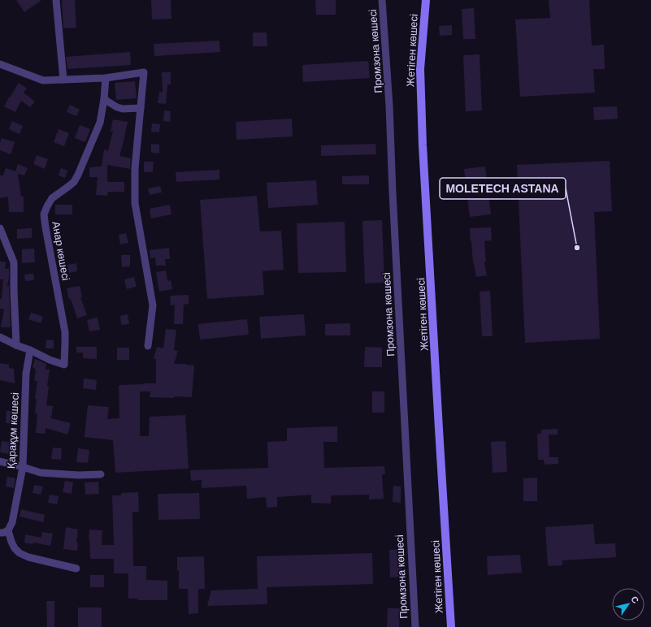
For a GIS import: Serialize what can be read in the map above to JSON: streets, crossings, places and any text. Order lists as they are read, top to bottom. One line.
{"streets":{"street":["Жетіген көшесі","Промзона көшесі","Анар көшесі","Қарақұм көшесі"]},"crossings":[["Анар көшесі","Қарақұм көшесі"]],"places":["MOLETECH ASTANA"],"north":"top right"}
